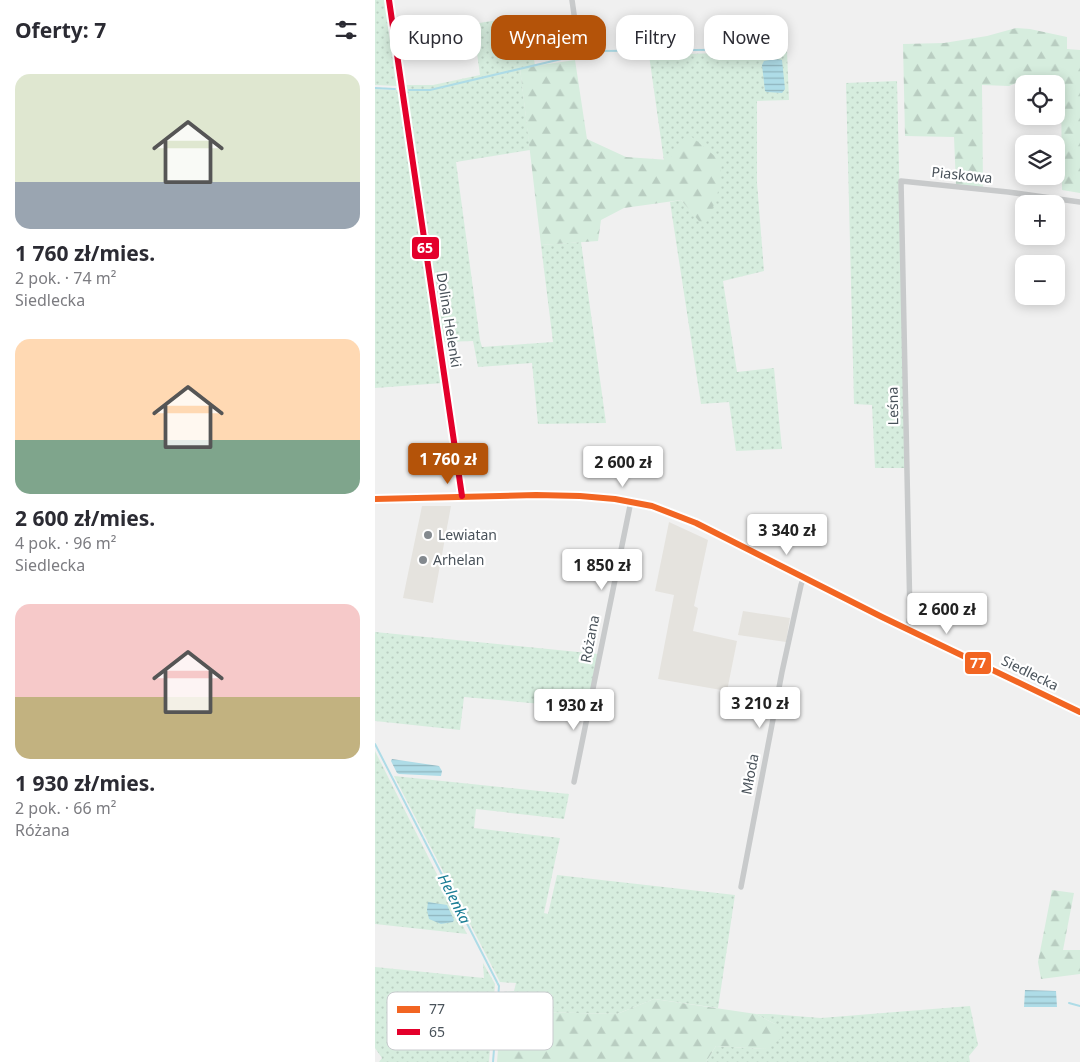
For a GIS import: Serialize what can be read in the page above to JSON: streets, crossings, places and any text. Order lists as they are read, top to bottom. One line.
{"streets":{"main road":["Siedlecka"],"street":["Piaskowa","Dolina Helenki","Leśna","Różana","Młoda"]},"crossings":[["Piaskowa","Leśna"],["Dolina Helenki","Siedlecka"],["Leśna","Siedlecka"],["Różana","Siedlecka"],["Siedlecka","Młoda"]],"water":["Helenka"],"places":["Lewiatan","Arhelan"],"lines":["transit line 65","transit line 77"],"legend":["77","65"],"page":{"heading":"Oferty: 7","chip":["Kupno","Wynajem","Filtry","Nowe"],"list":[{"name":"1 760 zł/mies.","note":"2 pok. · 74 m² · Siedlecka"},{"name":"2 600 zł/mies.","note":"4 pok. · 96 m² · Siedlecka"},{"name":"1 930 zł/mies.","note":"2 pok. · 66 m² · Różana"}],"map_buttons":["+","−"],"price":["1 760 zł","2 600 zł","3 340 zł","1 850 zł","2 600 zł","3 210 zł","1 930 zł"]}}
